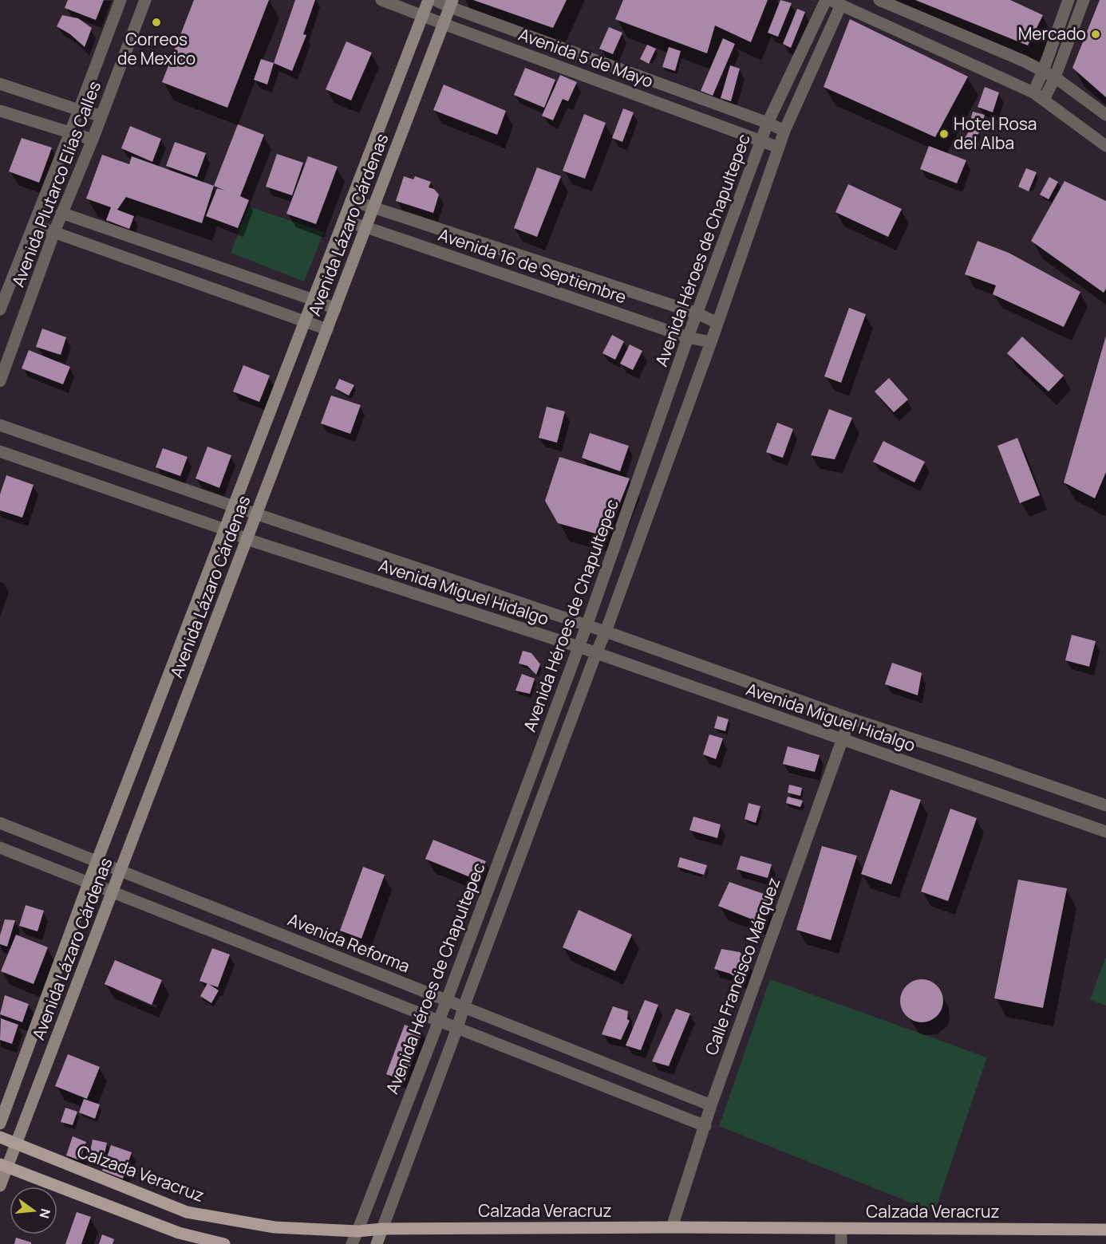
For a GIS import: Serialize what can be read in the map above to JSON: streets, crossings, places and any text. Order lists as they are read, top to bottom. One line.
{"streets":{"main road":["Avenida Lázaro Cárdenas","Avenida Héroes de Chapultepec","Calzada Veracruz"],"street":["Avenida 5 de Mayo","Avenida Plutarco Elías Calles","Avenida 16 de Septiembre","Avenida Miguel Hidalgo","Avenida Reforma","Calle Francisco Márquez"]},"crossings":[["Avenida 5 de Mayo","Avenida Lázaro Cárdenas"],["Avenida 5 de Mayo","Avenida Héroes de Chapultepec"],["Avenida Lázaro Cárdenas","Avenida 16 de Septiembre"],["Avenida Lázaro Cárdenas","Avenida Miguel Hidalgo"],["Avenida Lázaro Cárdenas","Avenida Reforma"],["Avenida Lázaro Cárdenas","Calzada Veracruz"],["Avenida Héroes de Chapultepec","Avenida 16 de Septiembre"],["Avenida Héroes de Chapultepec","Avenida Miguel Hidalgo"],["Avenida Héroes de Chapultepec","Avenida Reforma"],["Avenida Héroes de Chapultepec","Calzada Veracruz"],["Avenida Miguel Hidalgo","Calle Francisco Márquez"],["Avenida Reforma","Calle Francisco Márquez"],["Calle Francisco Márquez","Calzada Veracruz"]],"places":["Correos de Mexico","Mercado","Hotel Rosa del Alba"],"north":"right"}
